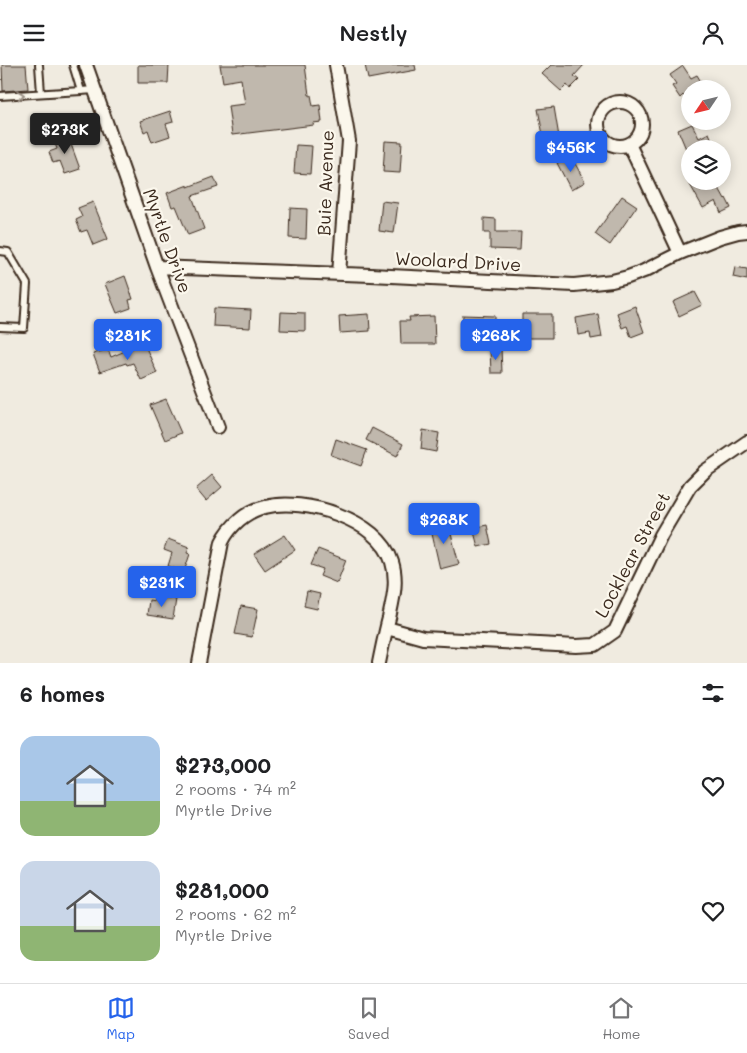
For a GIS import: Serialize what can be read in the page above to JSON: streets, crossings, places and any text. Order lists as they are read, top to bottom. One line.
{"streets":{"street":["Buie Avenue","Myrtle Drive","Woolard Drive","Locklear Street"]},"crossings":[["Buie Avenue","Woolard Drive"],["Myrtle Drive","Woolard Drive"]],"north":"bottom left","page":{"header":"Nestly","price":["$273K","$456K","$281K","$268K","$268K","$231K"],"heading":"6 homes","list":[{"name":"$273,000","note":"2 rooms · 74 m² · Myrtle Drive"},{"name":"$281,000","note":"2 rooms · 62 m² · Myrtle Drive"}],"tabs":["Map","Saved","Home"]}}
